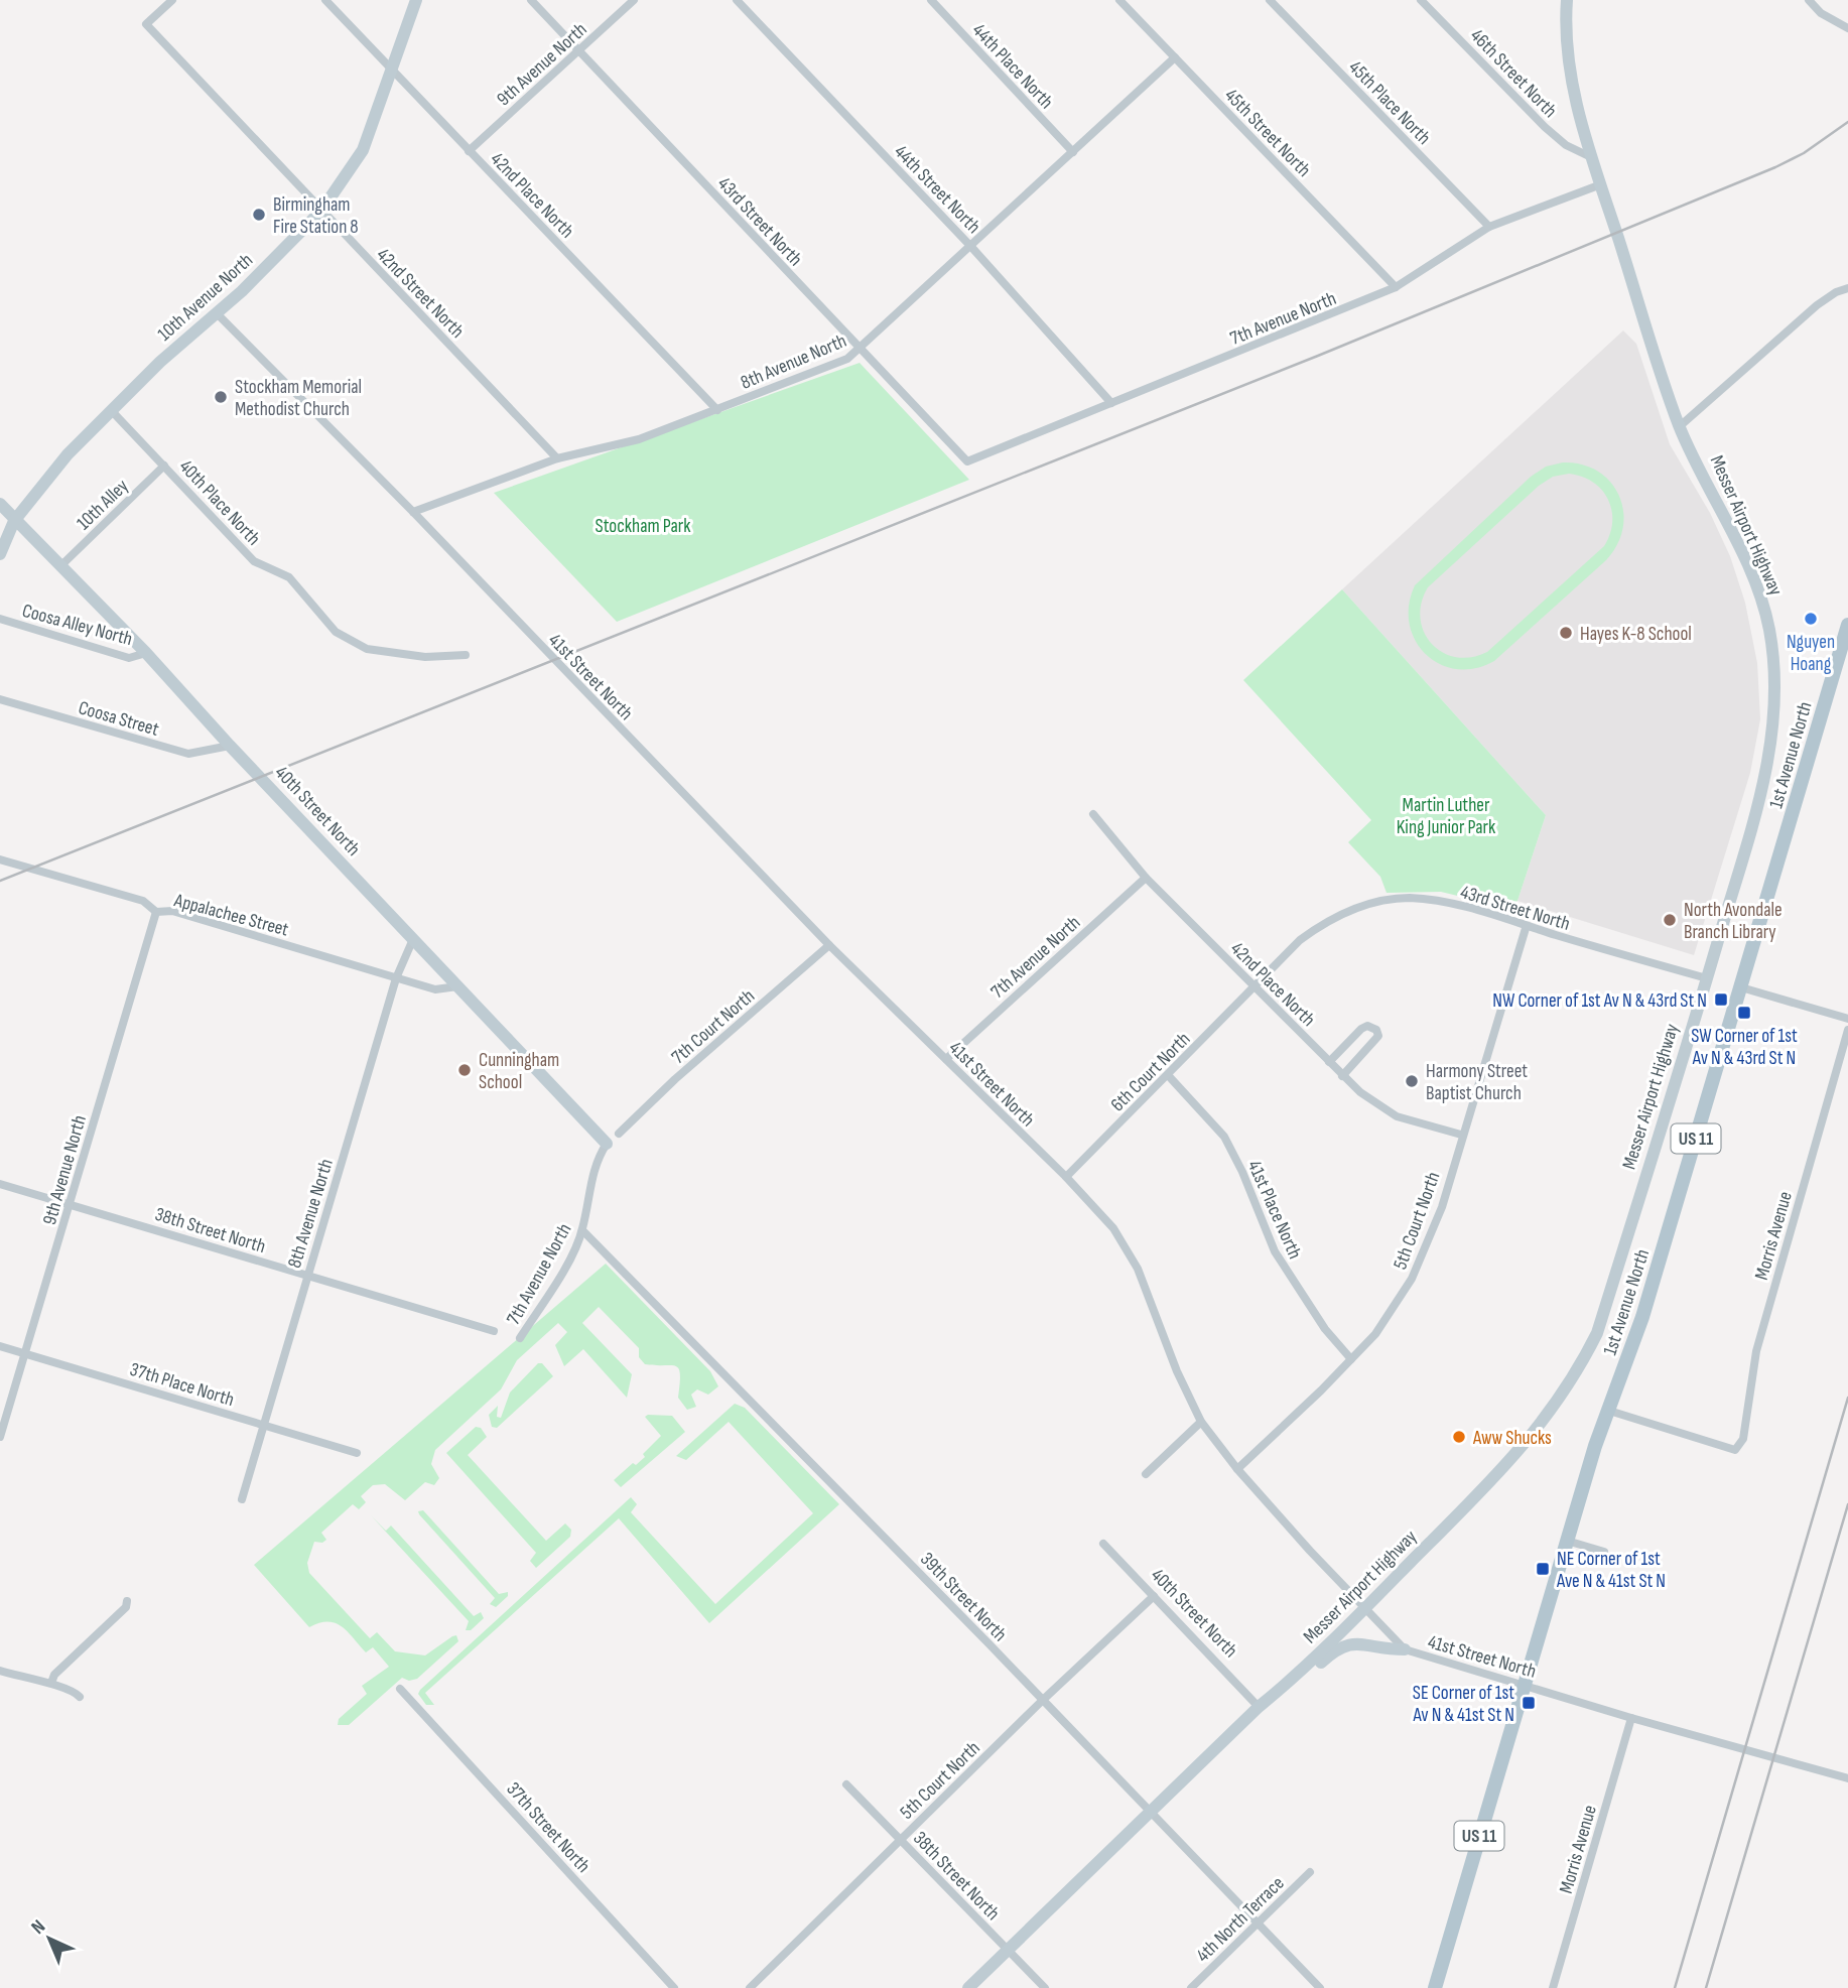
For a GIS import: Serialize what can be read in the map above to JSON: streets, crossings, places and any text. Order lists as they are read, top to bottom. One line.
{"streets":{"main road":["10th Avenue North","Messer Airport Highway","1st Avenue North","40th Street North","US 11"],"street":["9th Avenue North","44th Place North","46th Street North","45th Place North","45th Street North","44th Street North","42nd Place North","43rd Street North","42nd Street North","7th Avenue North","8th Avenue North","40th Place North","10th Alley","Coosa Alley North","41st Street North","Coosa Street","Appalachee Street","7th Court North","6th Court North","41st Place North","5th Court North","38th Street North","Morris Avenue","37th Place North","39th Street North","37th Street North","4th North Terrace"]},"crossings":[["9th Avenue North","42nd Place North"],["9th Avenue North","43rd Street North"],["9th Avenue North","Appalachee Street"],["9th Avenue North","38th Street North"],["9th Avenue North","37th Place North"],["44th Place North","8th Avenue North"],["46th Street North","Messer Airport Highway"],["45th Place North","7th Avenue North"],["45th Street North","7th Avenue North"],["45th Street North","8th Avenue North"],["44th Street North","7th Avenue North"],["44th Street North","8th Avenue North"],["42nd Place North","43rd Street North"],["42nd Place North","10th Avenue North"],["42nd Place North","7th Avenue North"],["42nd Place North","8th Avenue North"],["42nd Place North","6th Court North"],["42nd Place North","5th Court North"],["43rd Street North","7th Avenue North"],["43rd Street North","8th Avenue North"],["43rd Street North","Messer Airport Highway"],["43rd Street North","6th Court North"],["43rd Street North","5th Court North"],["42nd Street North","10th Avenue North"],["42nd Street North","8th Avenue North"],["10th Avenue North","40th Place North"],["10th Avenue North","41st Street North"],["10th Avenue North","40th Street North"],["7th Avenue North","Messer Airport Highway"],["7th Avenue North","41st Street North"],["7th Avenue North","40th Street North"],["7th Avenue North","39th Street North"],["8th Avenue North","41st Street North"],["8th Avenue North","40th Street North"],["8th Avenue North","Appalachee Street"],["8th Avenue North","38th Street North"],["8th Avenue North","37th Place North"],["40th Place North","10th Alley"],["10th Alley","40th Street North"],["Messer Airport Highway","41st Street North"],["Messer Airport Highway","40th Street North"],["Messer Airport Highway","38th Street North"],["Messer Airport Highway","39th Street North"],["Coosa Alley North","40th Street North"],["41st Street North","1st Avenue North"],["41st Street North","7th Court North"],["41st Street North","6th Court North"],["41st Street North","5th Court North"],["41st Street North","Morris Avenue"],["Coosa Street","40th Street North"],["1st Avenue North","Morris Avenue"],["40th Street North","Appalachee Street"],["40th Street North","5th Court North"],["6th Court North","41st Place North"],["41st Place North","5th Court North"],["5th Court North","38th Street North"],["5th Court North","39th Street North"],["39th Street North","4th North Terrace"]],"parks":["Stockham Park","Martin Luther King Junior Park"],"places":{"other":["Birmingham Fire Station 8","Stockham Memorial Methodist Church","Nguyen Hoang","Hayes K-8 School","North Avondale Branch Library","Cunningham School","Harmony Street Baptist Church","Aww Shucks"],"transit":["NW Corner of 1st Av N & 43rd St N","SW Corner of 1st Av N & 43rd St N","NE Corner of 1st Ave N & 41st St N","SE Corner of 1st Av N & 41st St N"]},"north":"top left"}
